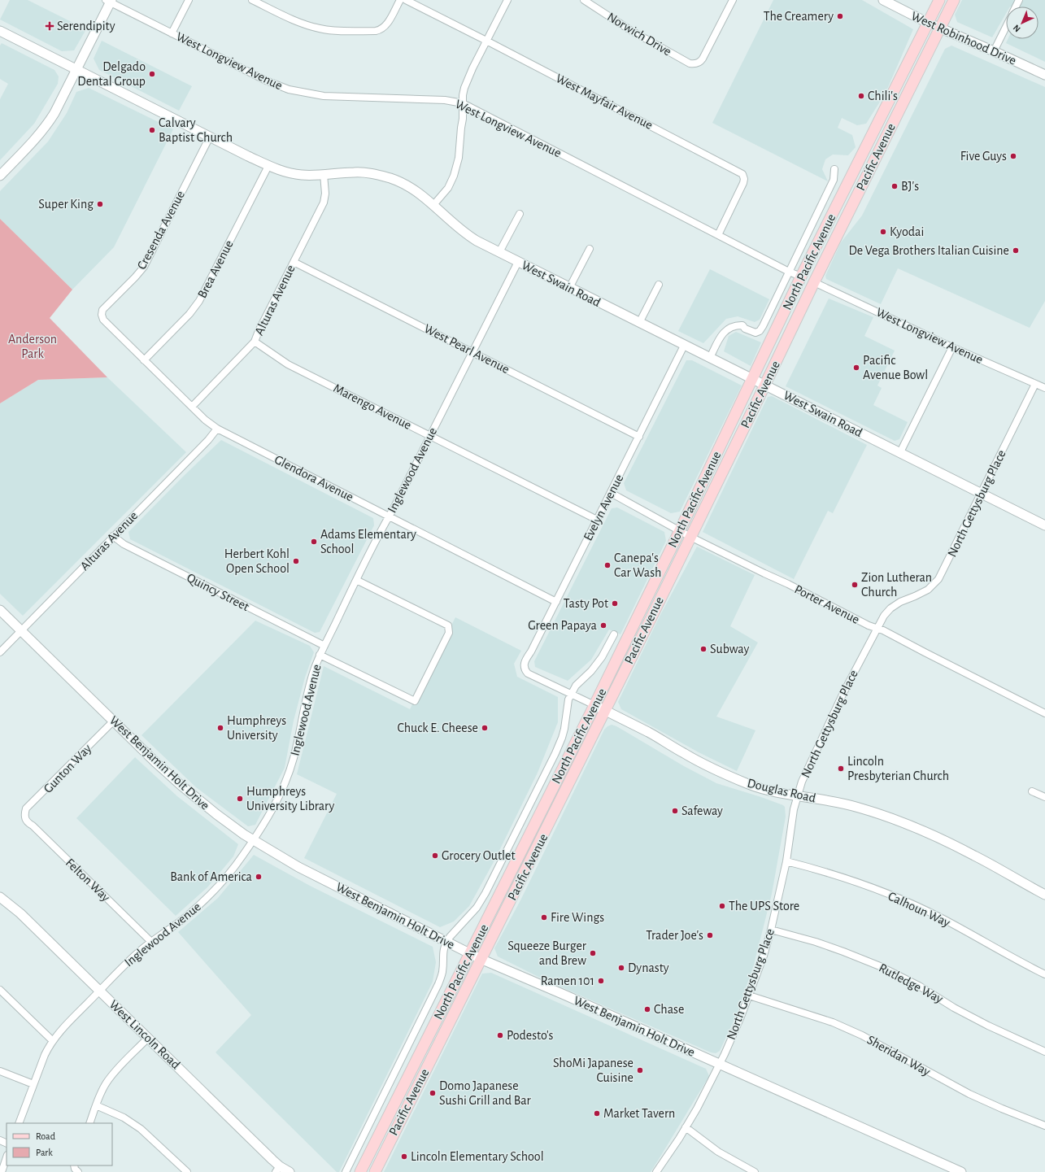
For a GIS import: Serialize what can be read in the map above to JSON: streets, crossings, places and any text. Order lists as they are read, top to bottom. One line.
{"streets":{"main road":["West Robinhood Drive","Pacific Avenue","North Pacific Avenue","West Swain Road","West Benjamin Holt Drive","Douglas Road","West Lincoln Road"],"street":["Norwich Drive","West Longview Avenue","West Mayfair Avenue","Cresenda Avenue","Brea Avenue","Alturas Avenue","West Pearl Avenue","Marengo Avenue","Inglewood Avenue","Glendora Avenue","North Gettysburg Place","Evelyn Avenue","Quincy Street","Porter Avenue","Gunton Way","Felton Way","Calhoun Way","Rutledge Way","Sheridan Way"]},"crossings":[["West Robinhood Drive","Pacific Avenue"],["West Robinhood Drive","North Pacific Avenue"],["West Longview Avenue","West Mayfair Avenue"],["West Longview Avenue","Pacific Avenue"],["West Longview Avenue","North Pacific Avenue"],["West Longview Avenue","North Gettysburg Place"],["Pacific Avenue","West Swain Road"],["Pacific Avenue","Porter Avenue"],["Pacific Avenue","West Benjamin Holt Drive"],["Pacific Avenue","Douglas Road"],["Cresenda Avenue","West Swain Road"],["Cresenda Avenue","Glendora Avenue"],["North Pacific Avenue","West Swain Road"],["North Pacific Avenue","Porter Avenue"],["North Pacific Avenue","West Benjamin Holt Drive"],["North Pacific Avenue","Douglas Road"],["Brea Avenue","West Swain Road"],["Brea Avenue","Glendora Avenue"],["West Swain Road","Alturas Avenue"],["West Swain Road","Inglewood Avenue"],["West Swain Road","North Gettysburg Place"],["West Swain Road","Evelyn Avenue"],["Alturas Avenue","West Pearl Avenue"],["Alturas Avenue","Marengo Avenue"],["Alturas Avenue","Glendora Avenue"],["Alturas Avenue","Quincy Street"],["Alturas Avenue","West Benjamin Holt Drive"],["West Pearl Avenue","Inglewood Avenue"],["West Pearl Avenue","Evelyn Avenue"],["Marengo Avenue","Inglewood Avenue"],["Marengo Avenue","Evelyn Avenue"],["Inglewood Avenue","Glendora Avenue"],["Inglewood Avenue","Quincy Street"],["Inglewood Avenue","West Benjamin Holt Drive"],["Inglewood Avenue","Felton Way"],["Inglewood Avenue","West Lincoln Road"],["Glendora Avenue","Evelyn Avenue"],["North Gettysburg Place","Porter Avenue"],["North Gettysburg Place","West Benjamin Holt Drive"],["North Gettysburg Place","Douglas Road"],["North Gettysburg Place","Calhoun Way"],["North Gettysburg Place","Rutledge Way"],["North Gettysburg Place","Sheridan Way"],["Evelyn Avenue","Porter Avenue"],["Evelyn Avenue","Douglas Road"],["West Benjamin Holt Drive","Gunton Way"],["Gunton Way","Felton Way"]],"parks":["Anderson Park"],"places":{"other":["The Creamery","Delgado Dental Group","Chili's","Calvary Baptist Church","Five Guys","BJ's","Super King","Kyodai","De Vega Brothers Italian Cuisine","Pacific Avenue Bowl","Adams Elementary School","Herbert Kohl Open School","Canepa's Car Wash","Zion Lutheran Church","Tasty Pot","Green Papaya","Subway","Humphreys University","Chuck E. Cheese","Lincoln Presbyterian Church","Humphreys University Library","Safeway","Grocery Outlet","Bank of America","The UPS Store","Fire Wings","Trader Joe's","Squeeze Burger and Brew","Dynasty","Ramen 101","Chase","Podesto's","ShoMi Japanese Cuisine","Domo Japanese Sushi Grill and Bar","Market Tavern","Lincoln Elementary School"],"health":["Serendipity"]},"legend":["Road","Park"],"north":"bottom left"}
